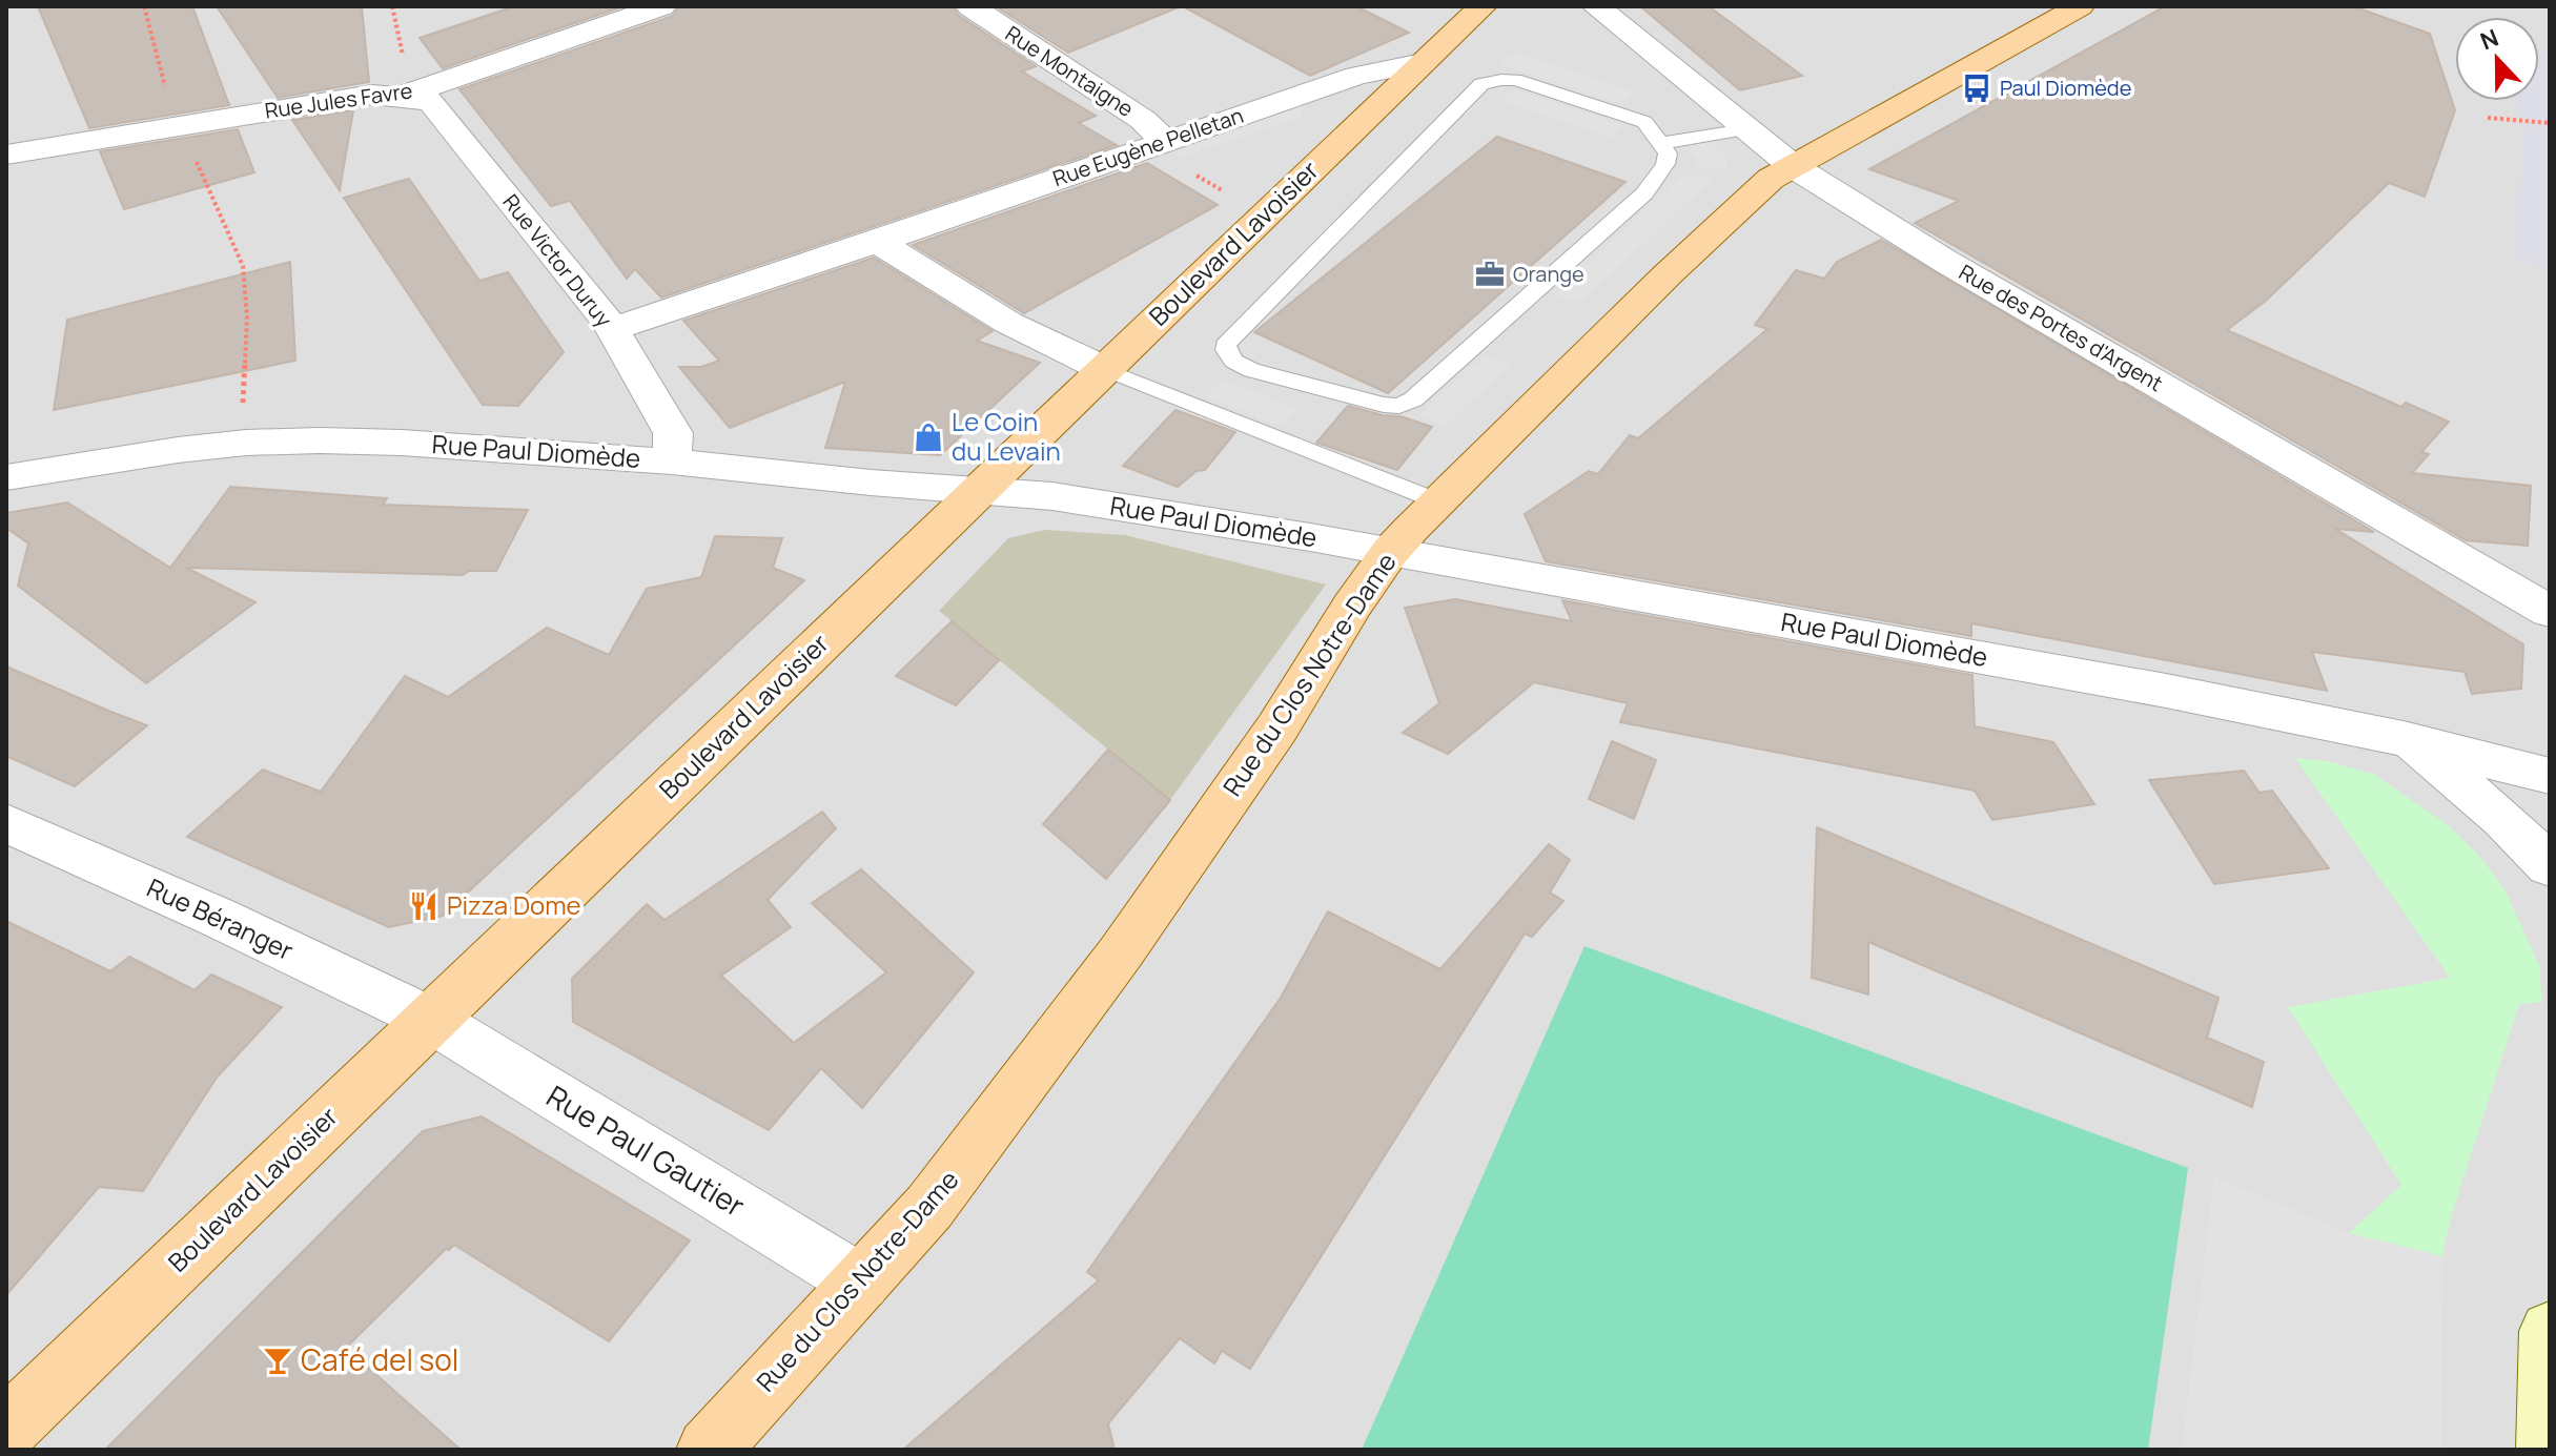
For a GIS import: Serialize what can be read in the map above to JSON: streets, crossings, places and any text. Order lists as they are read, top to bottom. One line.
{"streets":{"main road":["Boulevard Lavoisier","Rue du Clos Notre-Dame"],"street":["Rue Montaigne","Rue Jules Favre","Rue Eugène Pelletan","Rue Victor Duruy","Rue des Portes d'Argent","Rue Paul Diomède","Rue Béranger","Rue Paul Gautier"]},"crossings":[["Rue Montaigne","Rue Eugène Pelletan"],["Rue Jules Favre","Rue Victor Duruy"],["Rue Eugène Pelletan","Boulevard Lavoisier"],["Rue Eugène Pelletan","Rue Victor Duruy"],["Boulevard Lavoisier","Rue Paul Diomède"],["Boulevard Lavoisier","Rue Béranger"],["Boulevard Lavoisier","Rue Paul Gautier"],["Rue Victor Duruy","Rue Paul Diomède"],["Rue des Portes d'Argent","Rue du Clos Notre-Dame"],["Rue Paul Diomède","Rue du Clos Notre-Dame"],["Rue du Clos Notre-Dame","Rue Paul Gautier"],["Rue Béranger","Rue Paul Gautier"]],"places":{"bus stop":["Paul Diomède"],"office":["Orange"],"shop":["Le Coin du Levain"],"restaurant":["Pizza Dome"],"bar":["Café del sol"]},"north":"top"}
